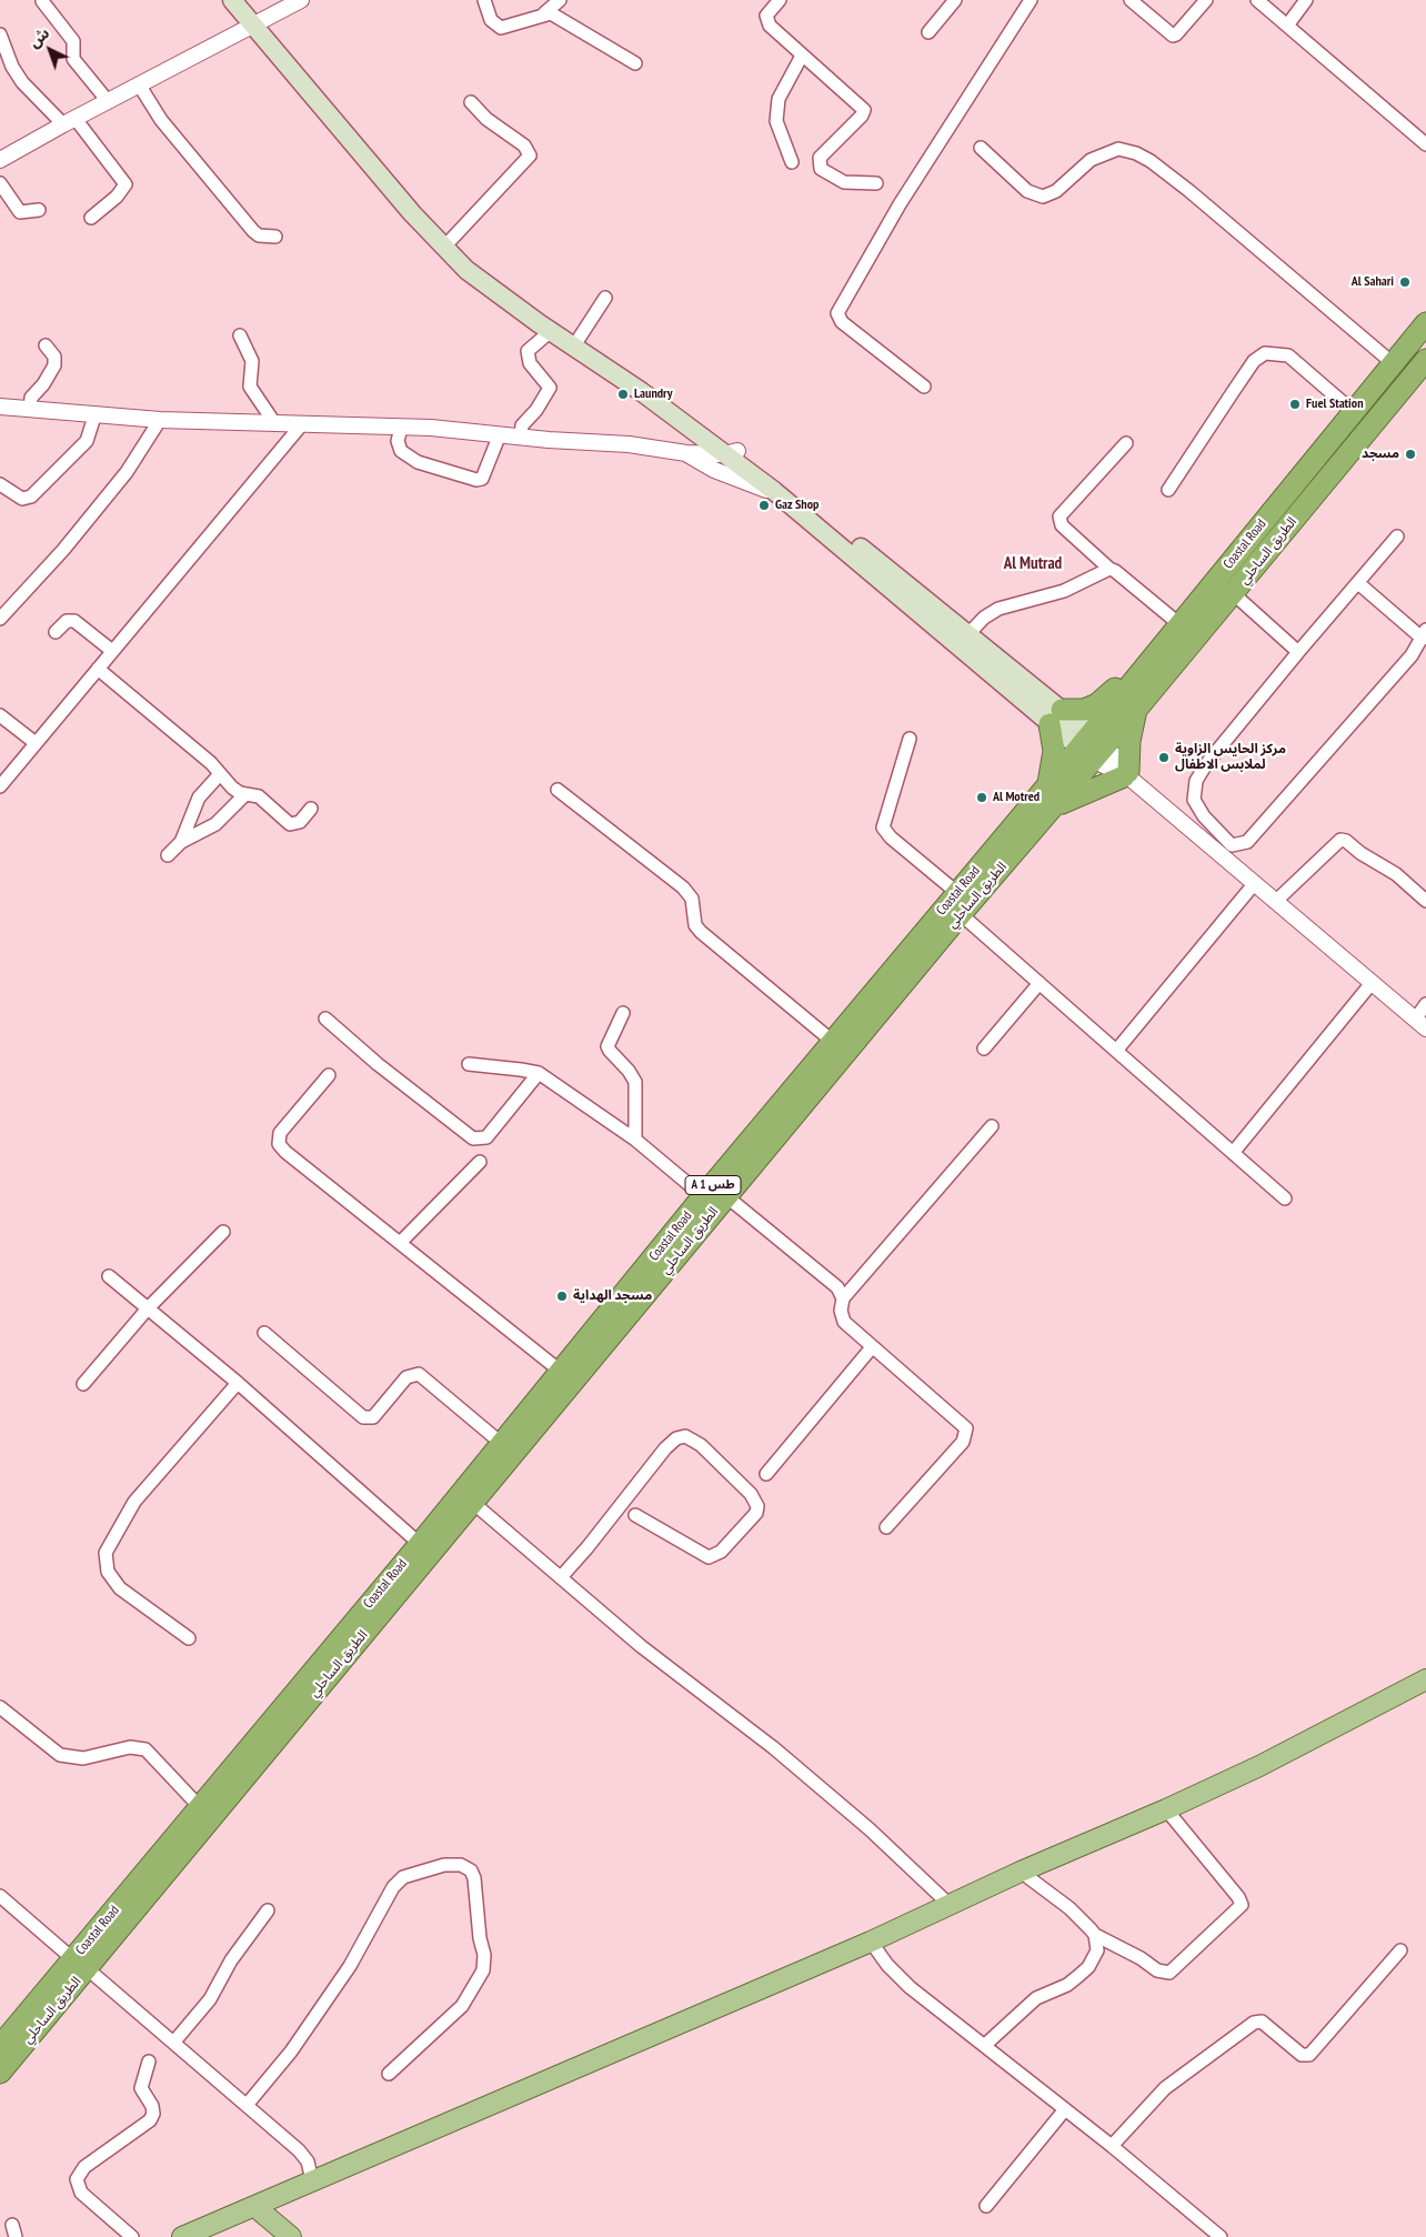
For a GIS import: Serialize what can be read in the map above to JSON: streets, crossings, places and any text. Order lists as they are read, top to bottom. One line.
{"streets":{"highway":["Coastal Road","الطريق الساحلي","A 1 طس"]},"crossings":[["Coastal Road","الطريق الساحلي"]],"districts":["Al Mutrad"],"places":["Al Sahari","Laundry","Fuel Station","مسجد","Gaz Shop","مركز الحايس الزاوية لملابس الاطفال","Al Motred","مسجد الهداية"],"north":"top left"}
